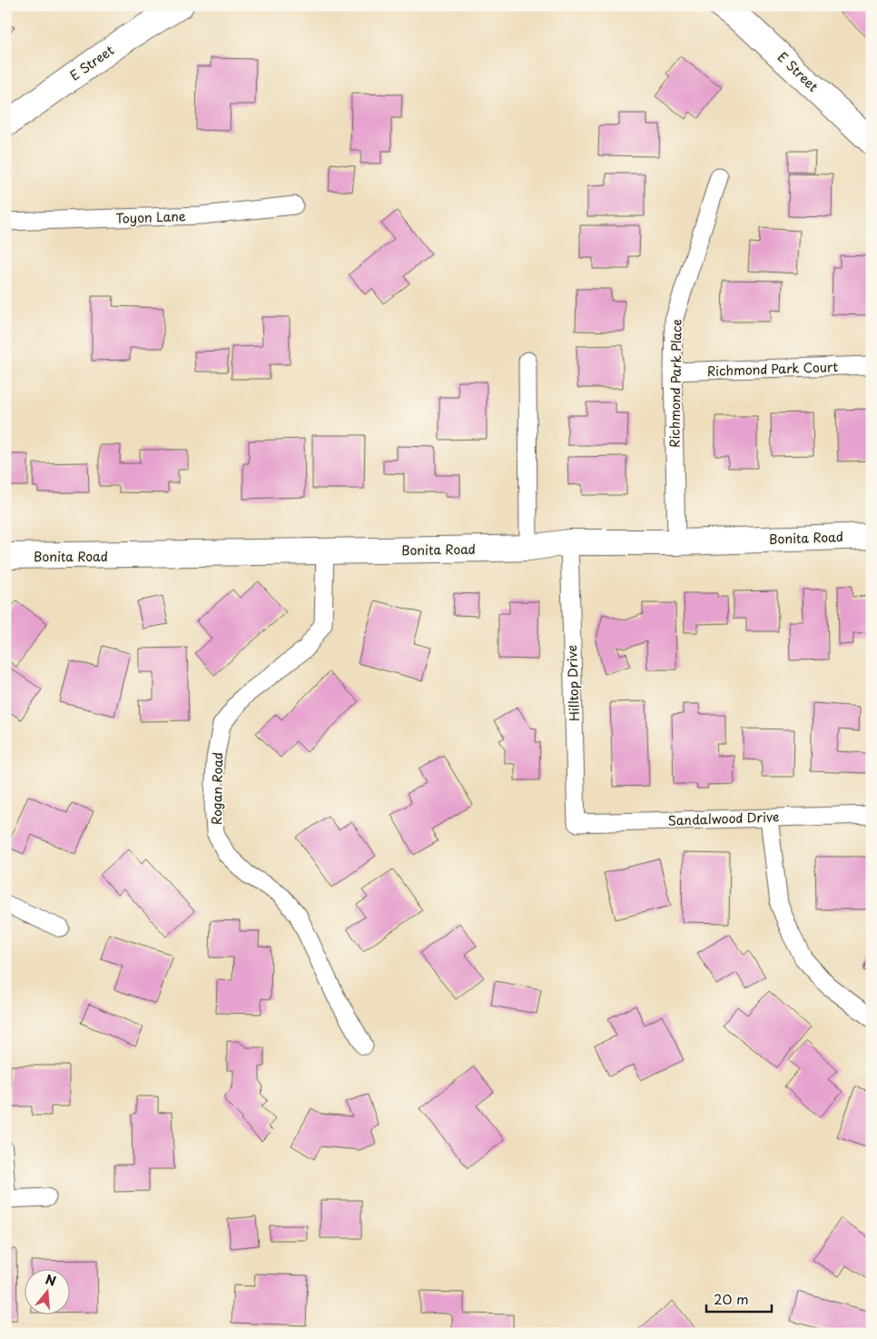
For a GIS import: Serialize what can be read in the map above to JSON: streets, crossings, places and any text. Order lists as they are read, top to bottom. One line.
{"streets":{"street":["E Street","Toyon Lane","Richmond Park Court","Richmond Park Place","Bonita Road","Hilltop Drive","Rogan Road","Sandalwood Drive"]},"crossings":[["Richmond Park Court","Richmond Park Place"],["Richmond Park Place","Bonita Road"],["Bonita Road","Hilltop Drive"],["Bonita Road","Rogan Road"],["Hilltop Drive","Sandalwood Drive"]],"scale_bar":"20 m","north":"top"}
